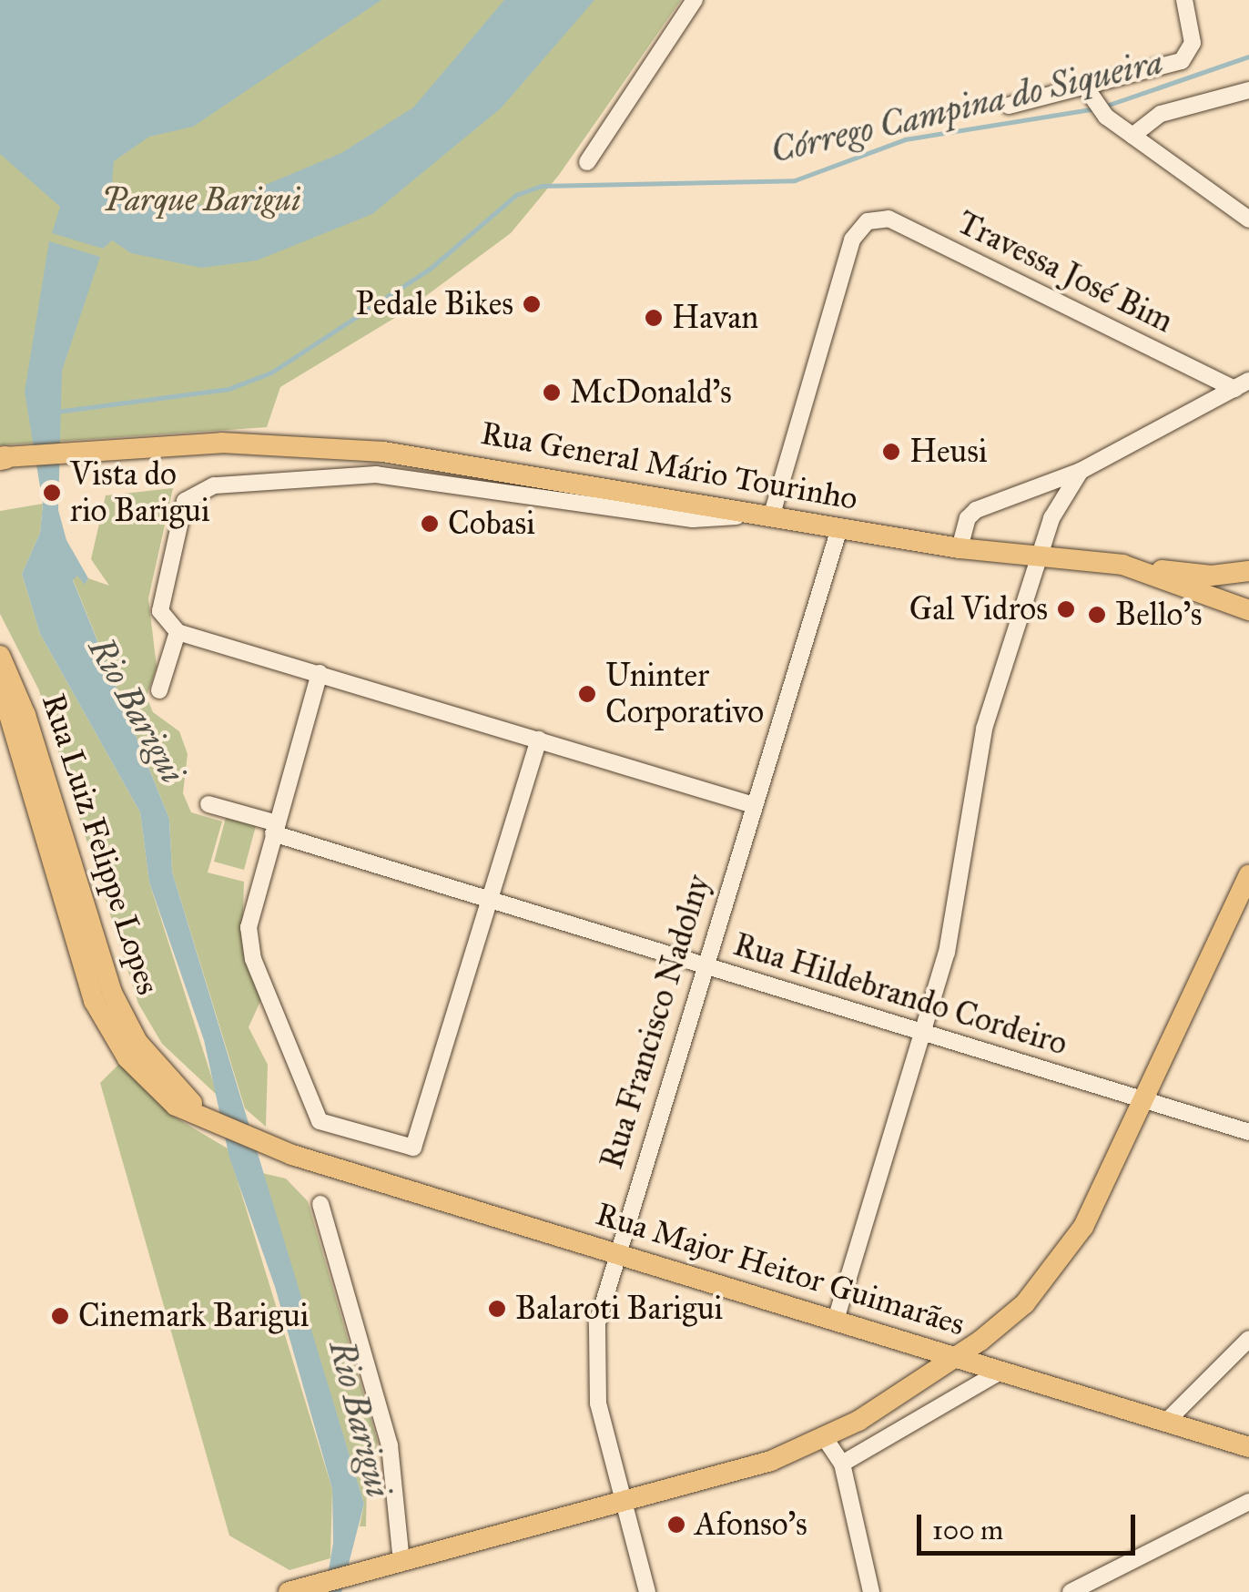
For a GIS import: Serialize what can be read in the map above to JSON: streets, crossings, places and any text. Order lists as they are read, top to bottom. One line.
{"streets":{"main road":["Rua General Mário Tourinho","Rua Luiz Felippe Lopes","Rua Major Heitor Guimarães"],"street":["Travessa José Bim","Rua Hildebrando Cordeiro","Rua Francisco Nadolny"]},"crossings":[["Travessa José Bim","Rua General Mário Tourinho"],["Rua General Mário Tourinho","Rua Francisco Nadolny"],["Rua Luiz Felippe Lopes","Rua Major Heitor Guimarães"],["Rua Hildebrando Cordeiro","Rua Francisco Nadolny"],["Rua Francisco Nadolny","Rua Major Heitor Guimarães"]],"water":["Córrego Campina do Siqueira","Rio Barigui"],"parks":["Parque Barigui"],"places":["Pedale Bikes","Havan","McDonald's","Heusi","Vista do rio Barigui","Cobasi","Gal Vidros","Bello's","Uninter Corporativo","Balaroti Barigui","Cinemark Barigui","Afonso's"],"scale_bar":"100 m"}
